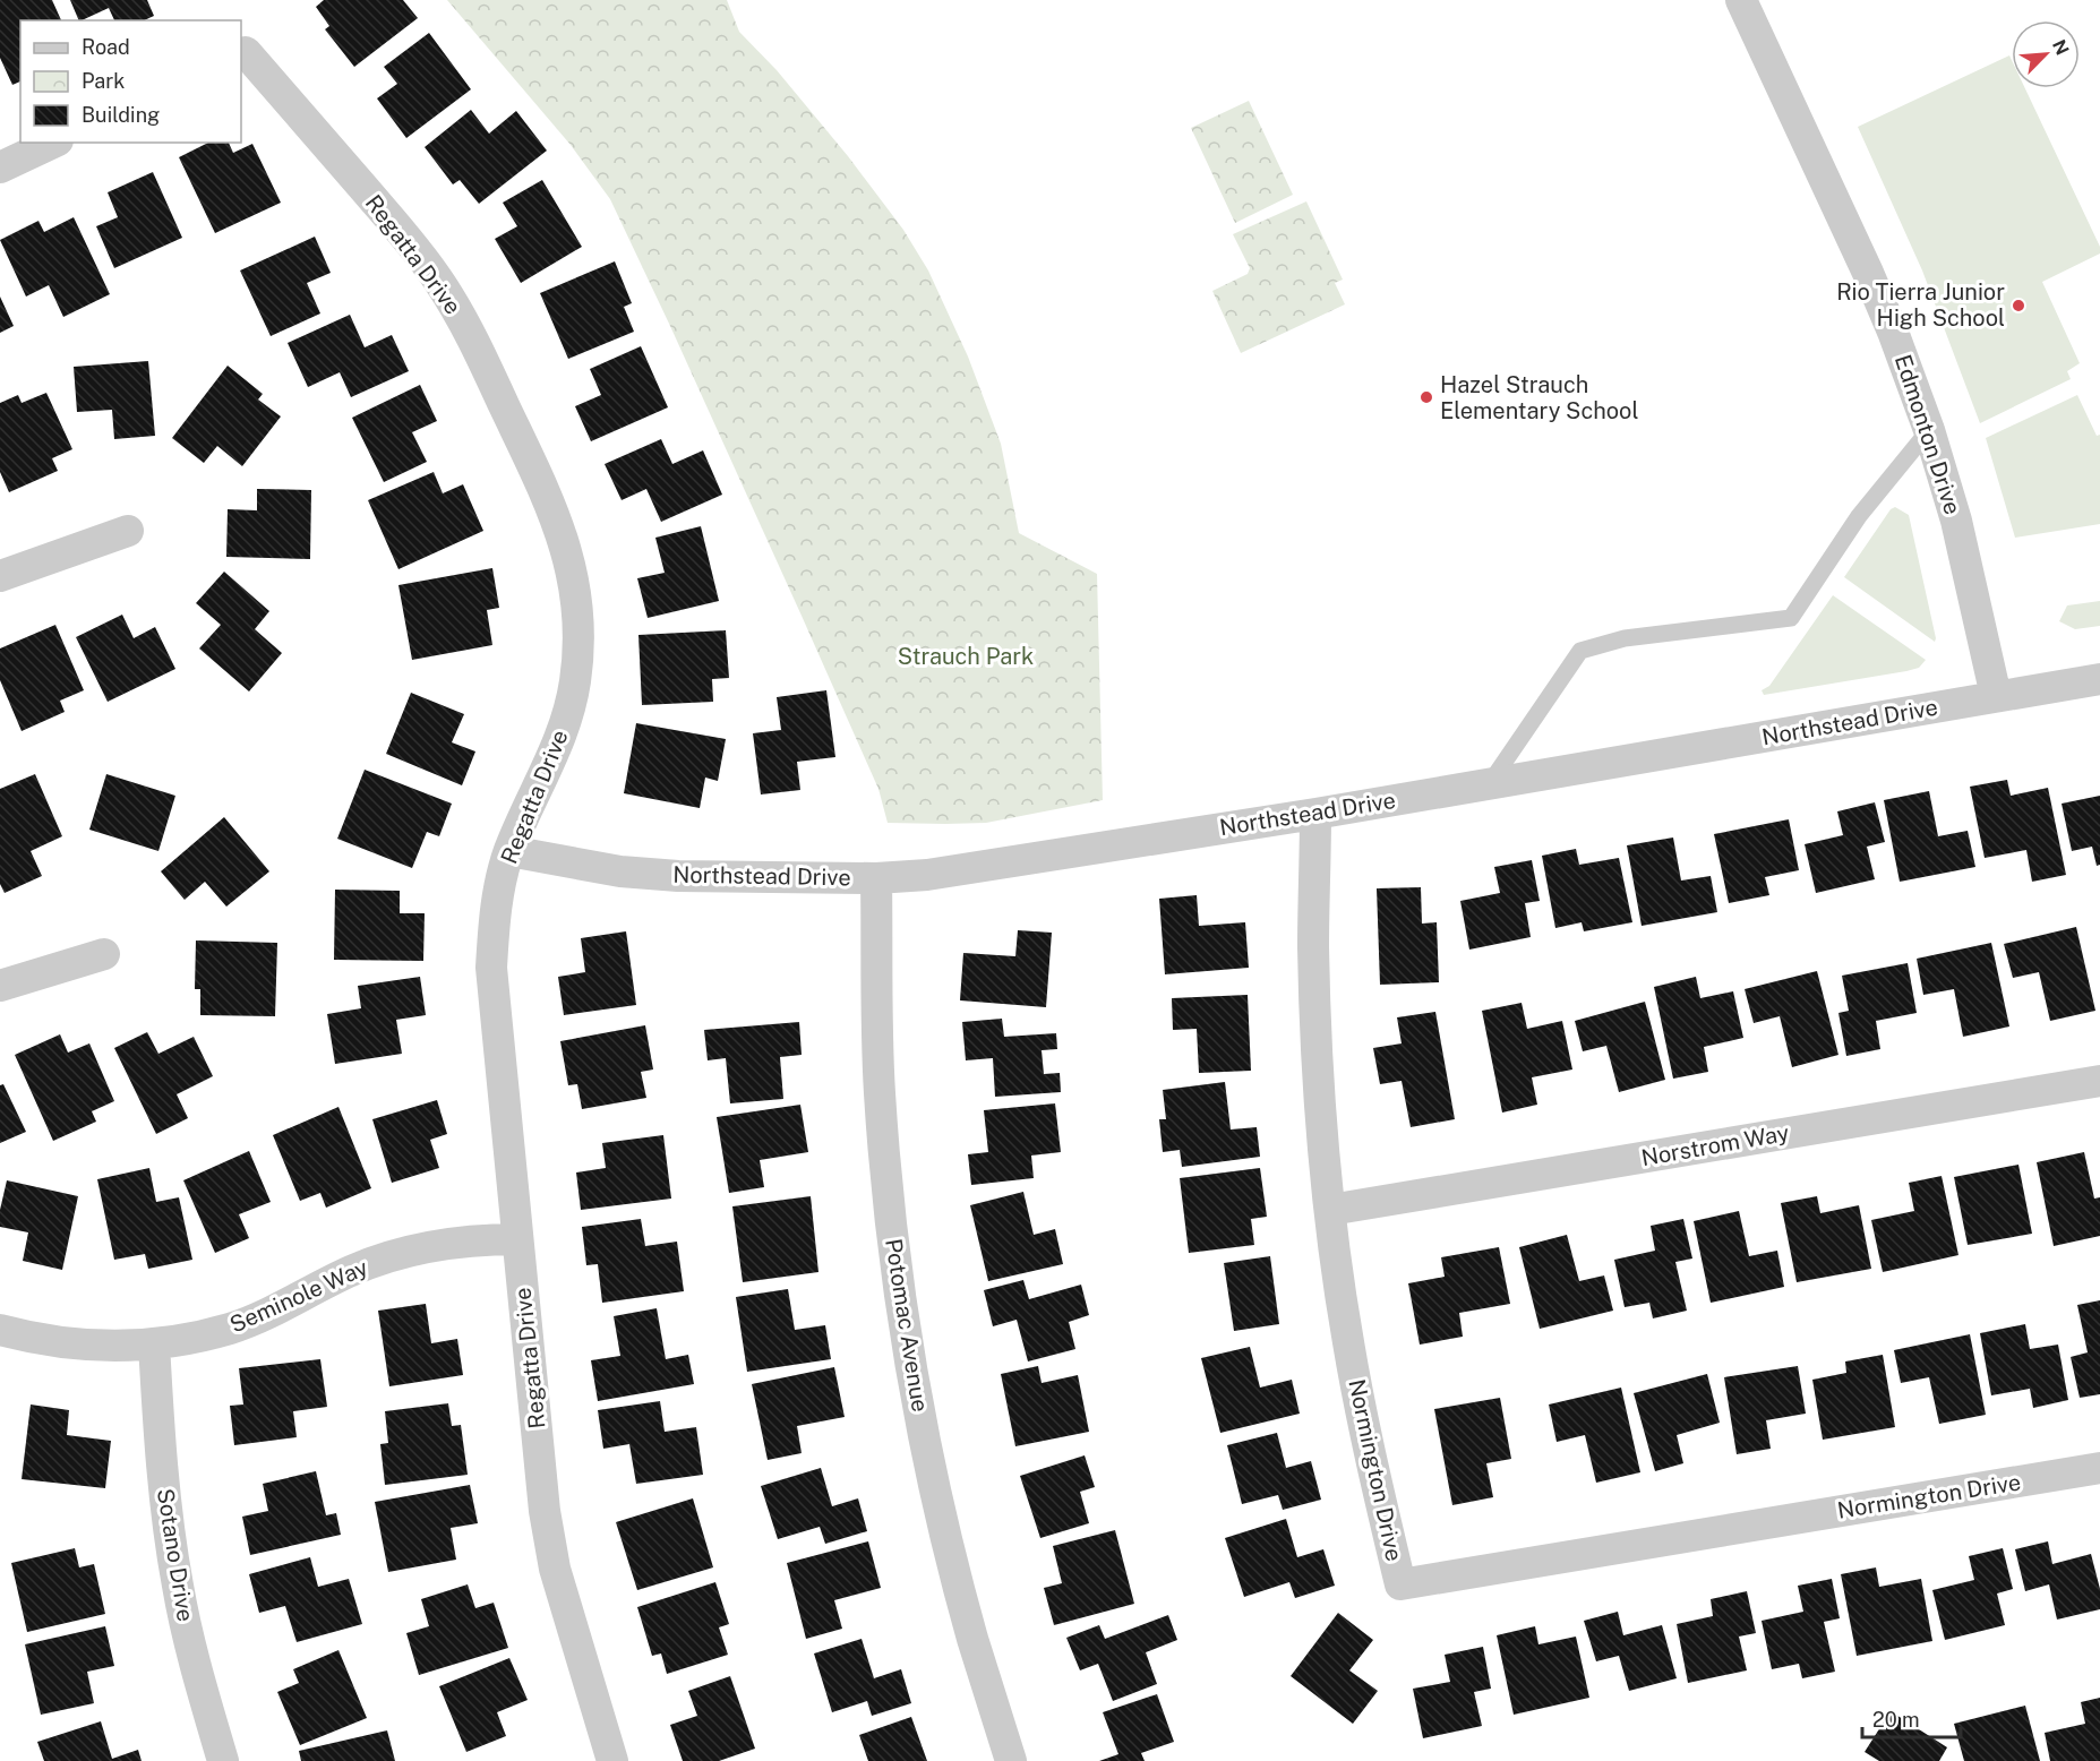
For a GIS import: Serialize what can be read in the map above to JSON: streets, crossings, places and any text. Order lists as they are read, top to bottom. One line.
{"streets":{"street":["Regatta Drive","Edmonton Drive","Northstead Drive","Norstrom Way","Seminole Way","Potomac Avenue","Normington Drive","Sotano Drive"]},"crossings":[["Regatta Drive","Northstead Drive"],["Regatta Drive","Seminole Way"],["Edmonton Drive","Northstead Drive"],["Northstead Drive","Potomac Avenue"],["Northstead Drive","Normington Drive"],["Norstrom Way","Normington Drive"],["Seminole Way","Sotano Drive"]],"parks":["Strauch Park"],"places":["Rio Tierra Junior High School","Hazel Strauch Elementary School"],"legend":["Road","Park","Building"],"scale_bar":"20 m","north":"top right"}
